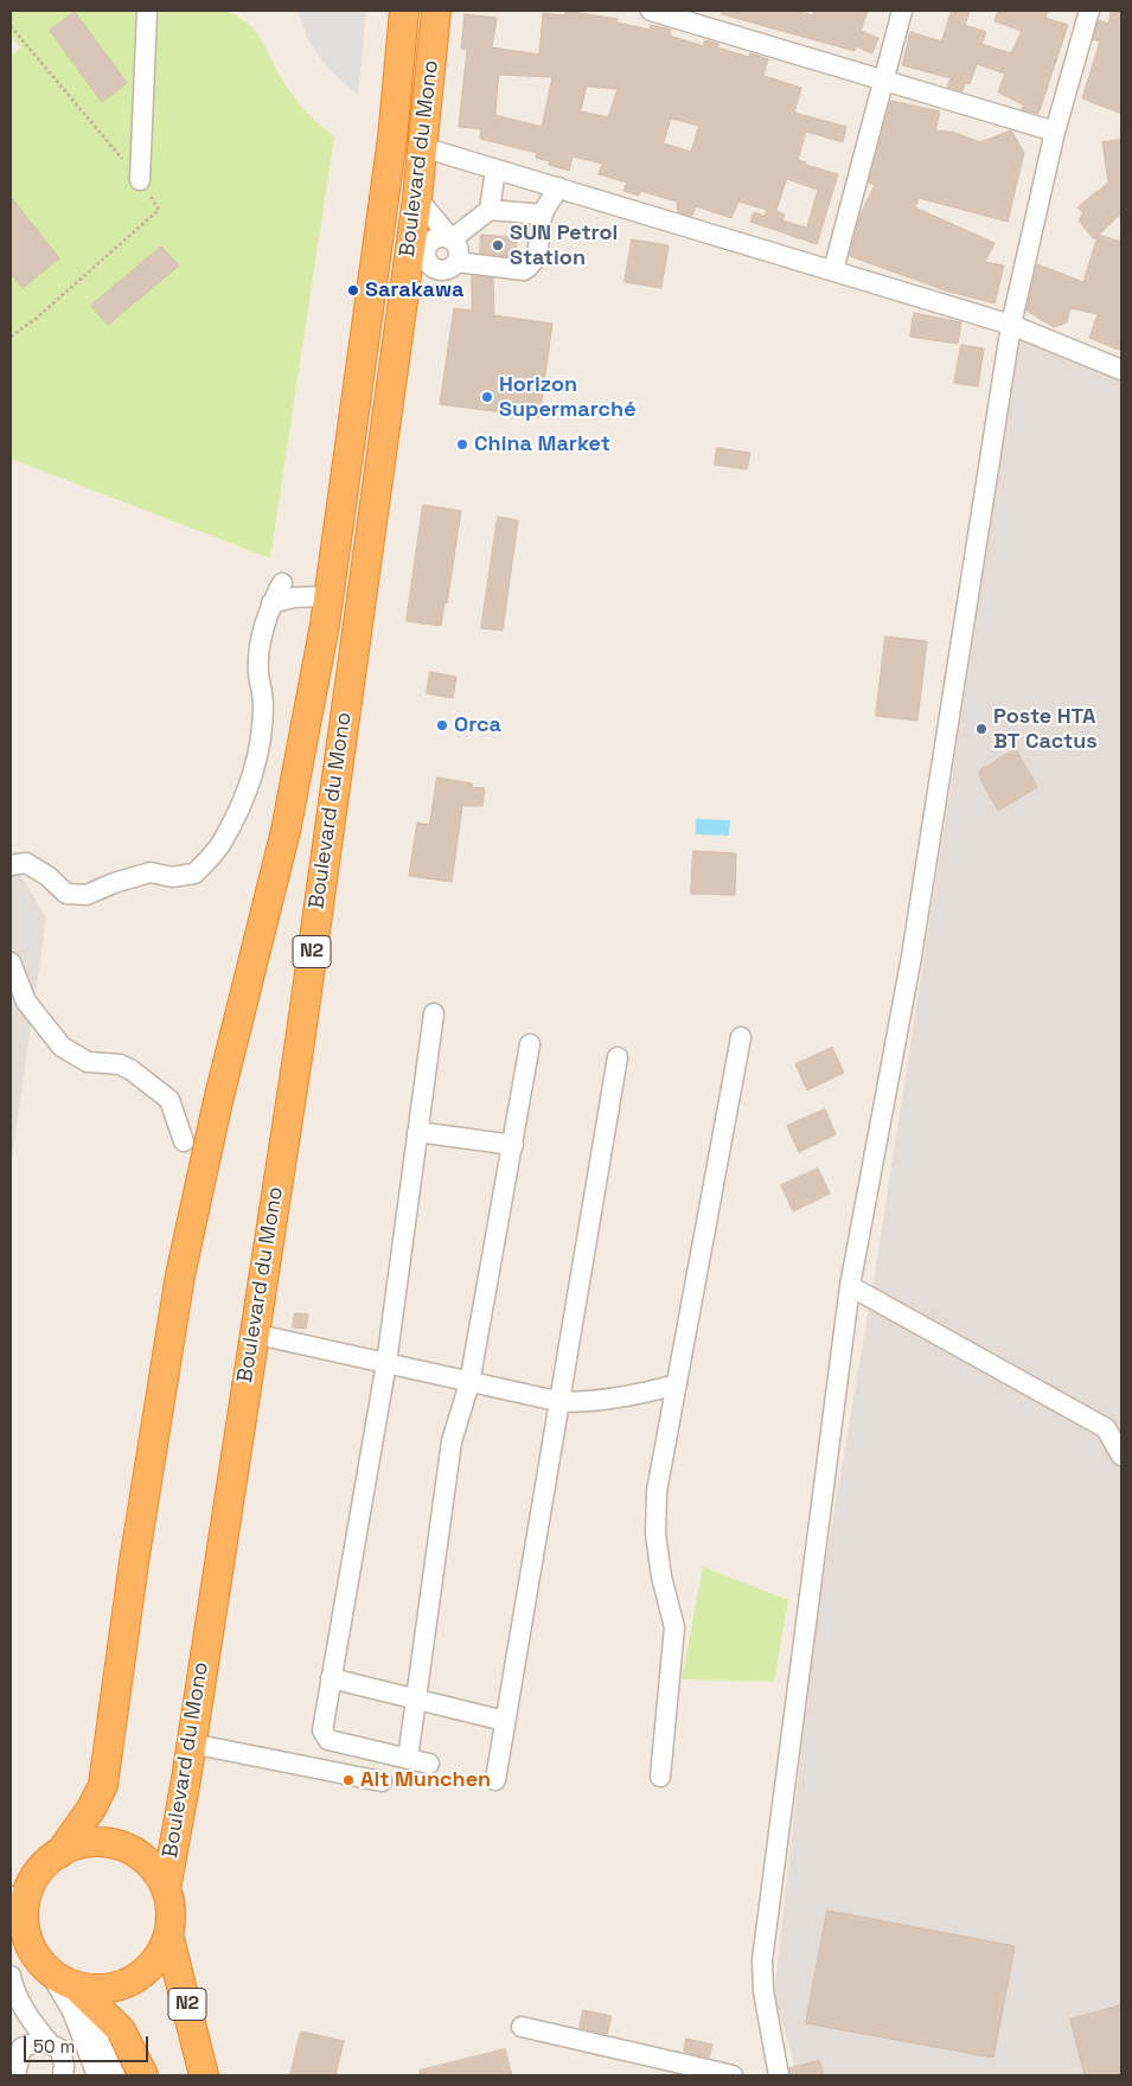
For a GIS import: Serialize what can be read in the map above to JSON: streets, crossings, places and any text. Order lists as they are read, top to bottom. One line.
{"streets":{"highway":["Boulevard du Mono","N2"]},"crossings":[["Boulevard du Mono","N2"]],"places":["SUN Petrol Station","Sarakawa","Horizon Supermarché","China Market","Orca","Poste HTA BT Cactus","Alt Munchen"],"scale_bar":"50 m"}
